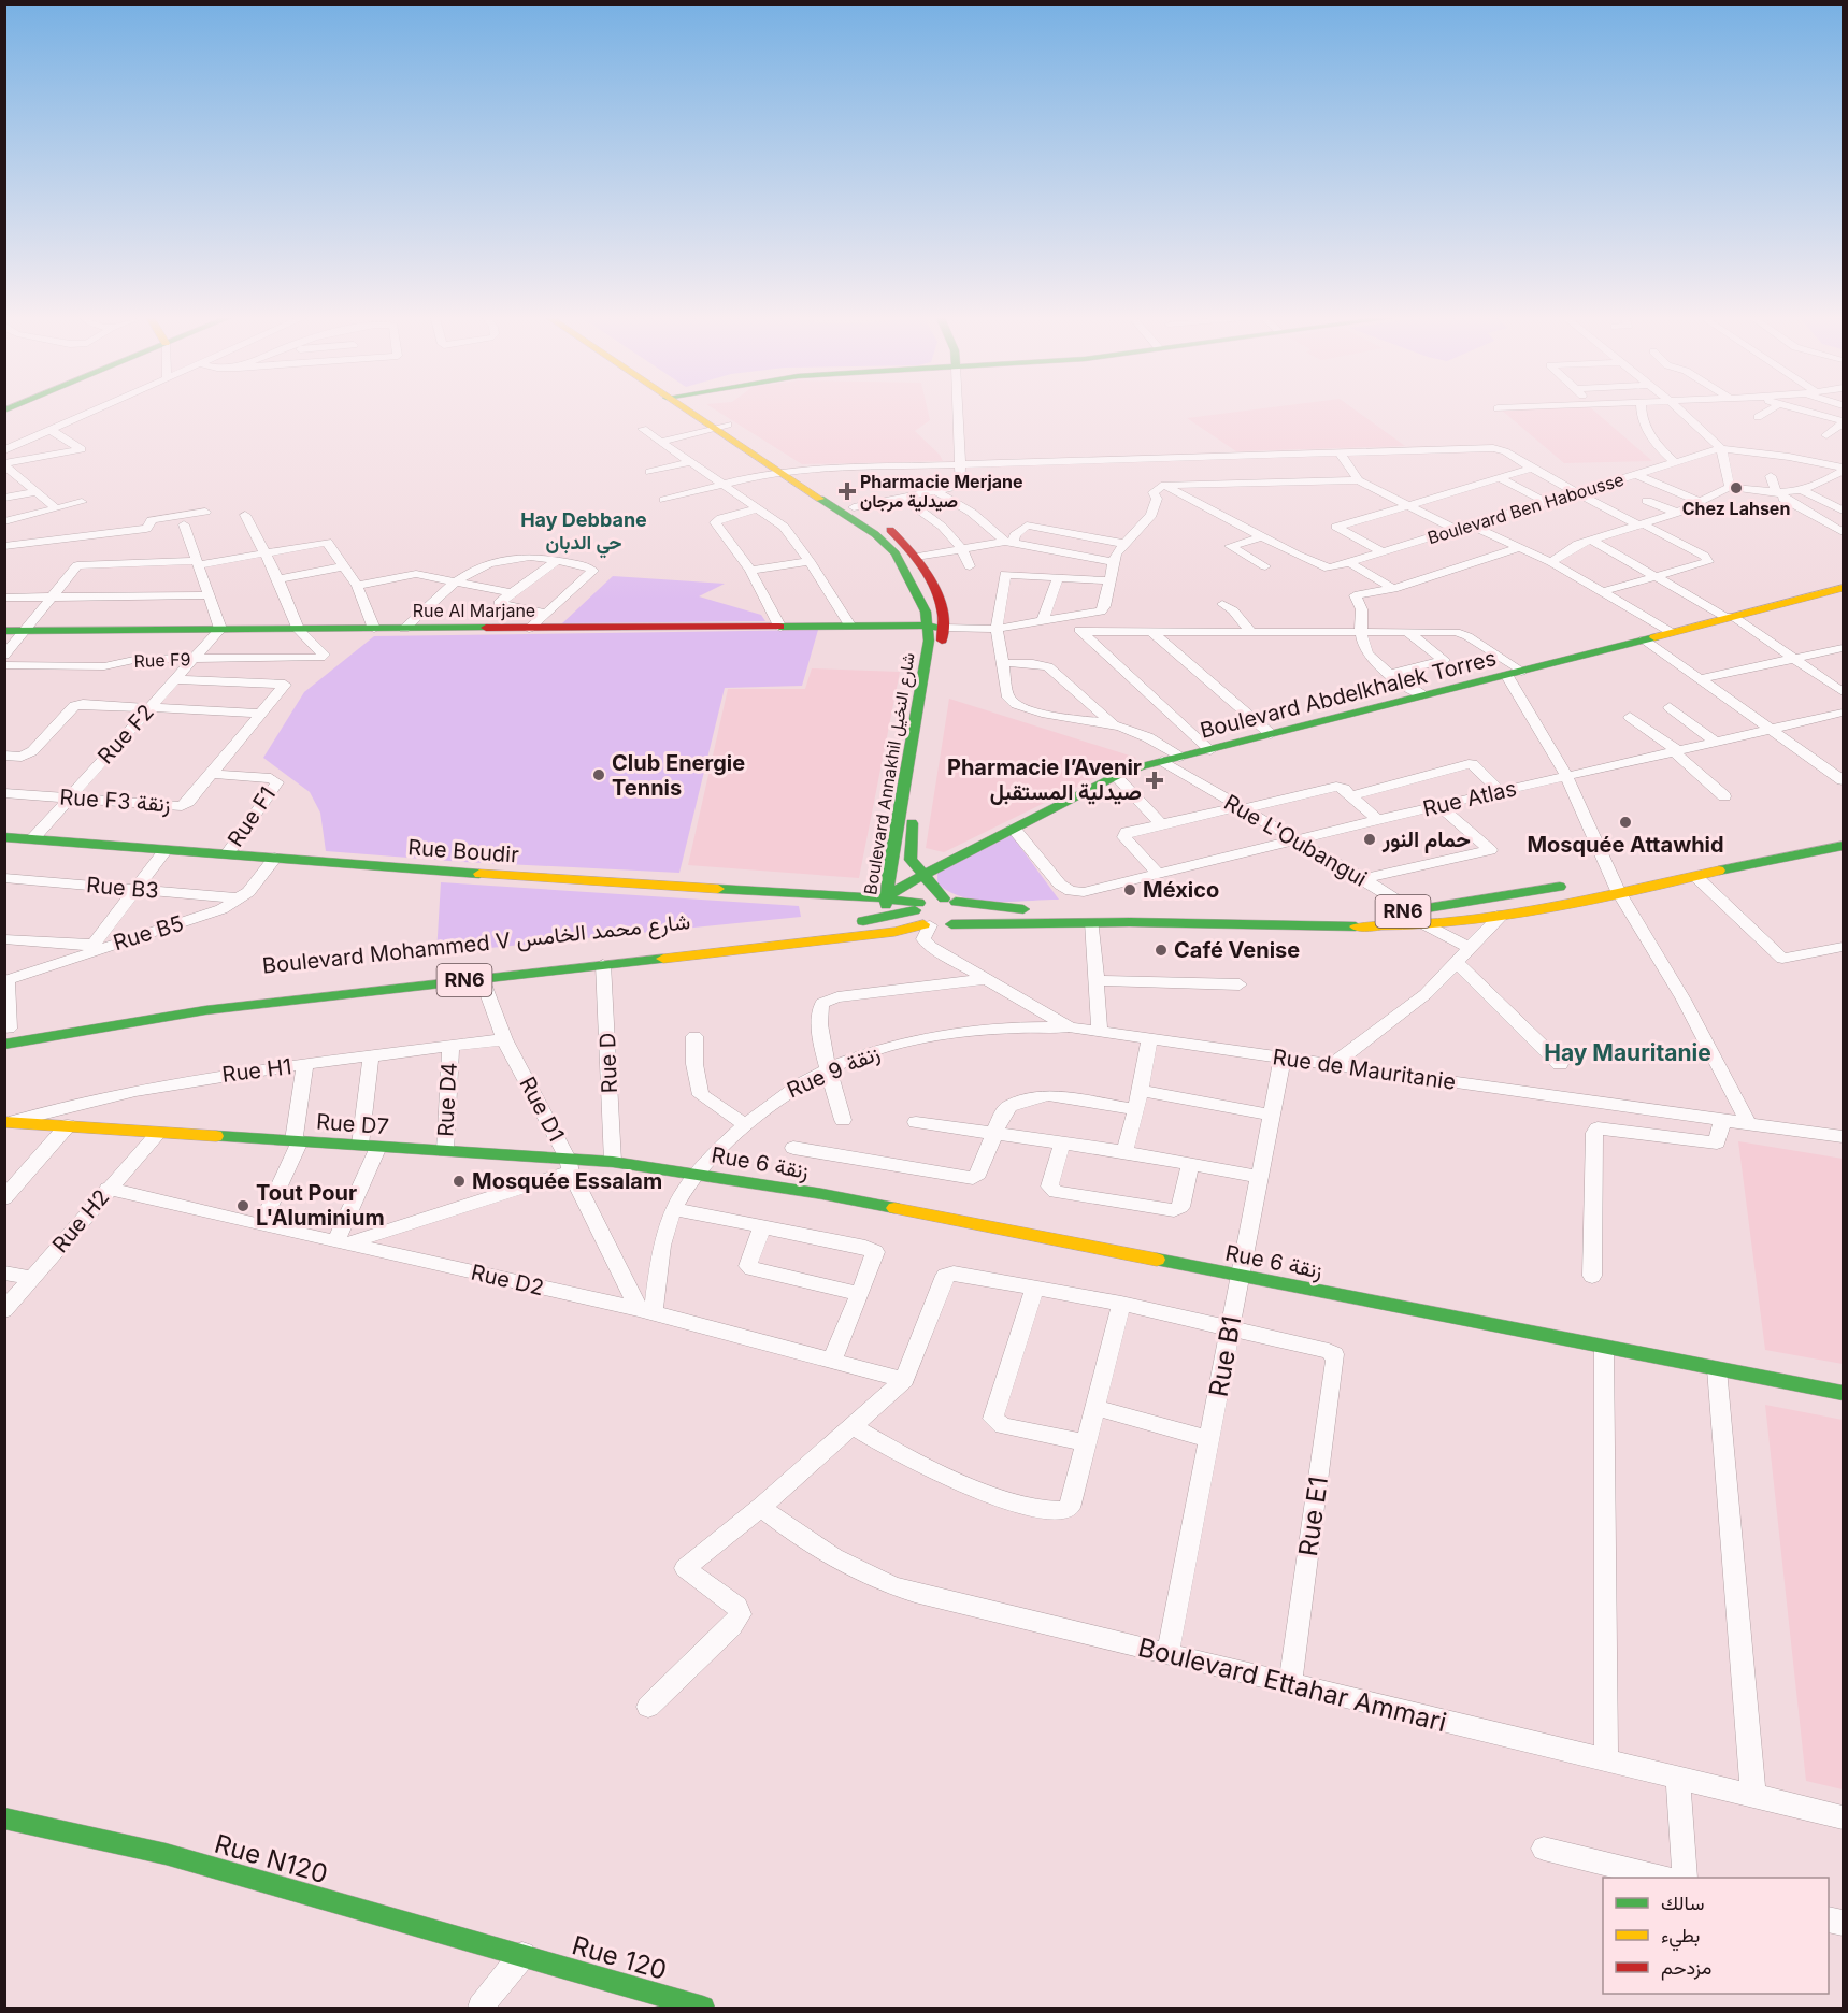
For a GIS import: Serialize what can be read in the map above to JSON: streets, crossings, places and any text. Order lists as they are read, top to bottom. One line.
{"streets":{"main road":["Rue Al Marjane","Boulevard Abdelkhalek Torres","Boulevard Annakhil شارع النخيل","Rue Boudir","RN6","Boulevard Mohammed V شارع محمد الخامس","Rue D7","Rue 6 زنقة","Rue N120","Rue 120"],"street":["Boulevard Ben Habousse","Rue F9","Rue F2","Rue Atlas","Rue F3 زنقة","Rue F1","Rue L'Oubangui","Rue B3","Rue B5","Rue D","Rue de Mauritanie","Rue H1","Rue 9 زنقة","Rue D4","Rue D1","Rue H2","Rue D2","Rue B1","Rue E1","Boulevard Ettahar Ammari"]},"crossings":[["Rue Al Marjane","Rue F9"],["Rue Al Marjane","Rue F2"],["Rue Al Marjane","Boulevard Annakhil شارع النخيل"],["Rue F9","Rue F2"],["Boulevard Abdelkhalek Torres","Boulevard Annakhil شارع النخيل"],["Boulevard Abdelkhalek Torres","Rue Atlas"],["Boulevard Abdelkhalek Torres","Rue L'Oubangui"],["Boulevard Abdelkhalek Torres","Rue Boudir"],["Rue F2","Rue F3 زنقة"],["Rue F2","Rue Boudir"],["Boulevard Annakhil شارع النخيل","Rue Boudir"],["Boulevard Annakhil شارع النخيل","RN6"],["Boulevard Annakhil شارع النخيل","Boulevard Mohammed V شارع محمد الخامس"],["Rue Atlas","Rue L'Oubangui"],["Rue F3 زنقة","Rue F1"],["Rue F1","Rue Boudir"],["Rue L'Oubangui","RN6"],["Rue Boudir","RN6"],["Rue Boudir","Rue B5"],["Rue Boudir","Boulevard Mohammed V شارع محمد الخامس"],["Rue B3","Rue B5"],["RN6","Boulevard Mohammed V شارع محمد الخامس"],["RN6","Rue de Mauritanie"],["Boulevard Mohammed V شارع محمد الخامس","Rue D"],["Boulevard Mohammed V شارع محمد الخامس","Rue de Mauritanie"],["Boulevard Mohammed V شارع محمد الخامس","Rue D1"],["Rue D","Rue D7"],["Rue de Mauritanie","Rue 9 زنقة"],["Rue de Mauritanie","Rue B1"],["Rue H1","Rue D4"],["Rue H1","Rue D1"],["Rue H1","Rue D7"],["Rue 9 زنقة","Rue D1"],["Rue 9 زنقة","Rue D7"],["Rue 9 زنقة","Rue 6 زنقة"],["Rue 9 زنقة","Rue D2"],["Rue D4","Rue D7"],["Rue D1","Rue D7"],["Rue D1","Rue D2"],["Rue D7","Rue 6 زنقة"],["Rue D7","Rue H2"],["Rue 6 زنقة","Rue B1"],["Rue H2","Rue D2"],["Rue B1","Rue E1"],["Rue B1","Boulevard Ettahar Ammari"],["Rue E1","Boulevard Ettahar Ammari"],["Rue N120","Rue 120"]],"districts":["Hay Debbane حي الدبان","Hay Mauritanie"],"places":{"other":["Chez Lahsen","Club Energie Tennis","Mosquée Attawhid","حمام النور","México","Café Venise","Mosquée Essalam","Tout Pour L'Aluminium"],"health":["Pharmacie Merjane صيدلية مرجان","Pharmacie l’Avenir صيدلية المستقبل"]},"legend":["سالك","بطيء","مزدحم"]}
